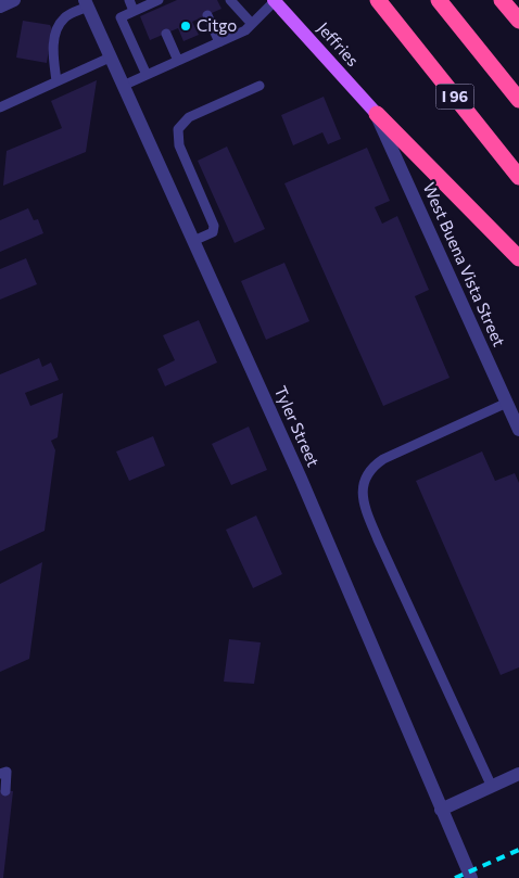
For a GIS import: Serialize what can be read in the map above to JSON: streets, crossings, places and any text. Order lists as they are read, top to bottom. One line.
{"streets":{"highway":["I 96"],"main road":["Jeffries"],"street":["West Buena Vista Street","Tyler Street"]},"crossings":[["Jeffries","West Buena Vista Street"]],"places":["Citgo"]}
